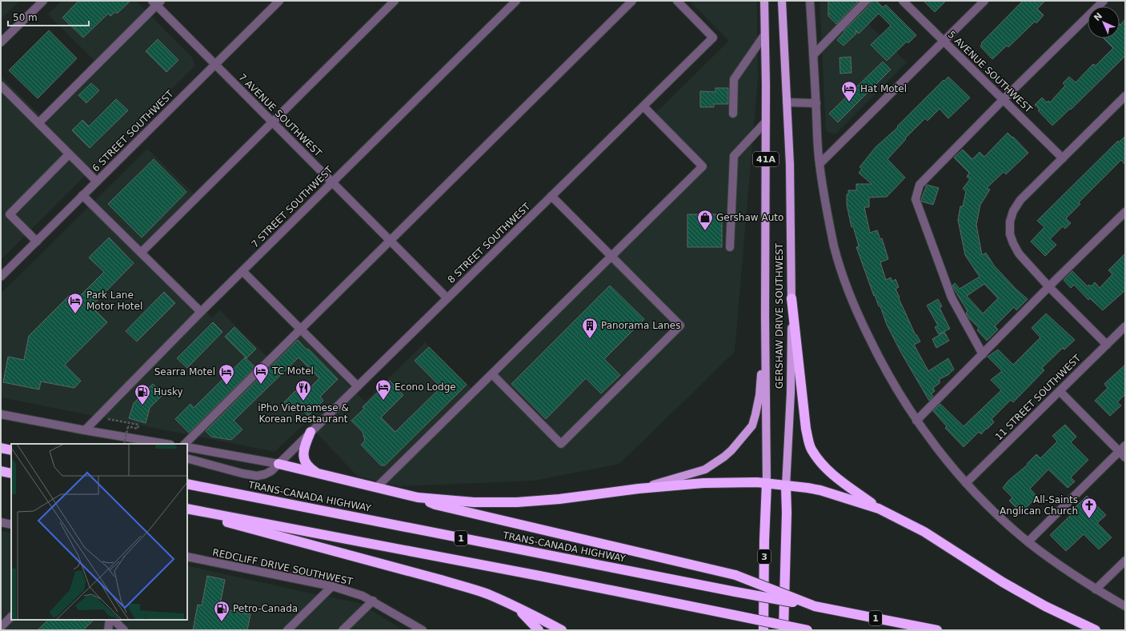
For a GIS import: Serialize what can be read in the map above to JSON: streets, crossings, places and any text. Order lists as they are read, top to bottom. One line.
{"streets":{"highway":["GERSHAW DRIVE SOUTHWEST","TRANS-CANADA HIGHWAY","1","3"],"main road":["41A"],"street":["5 AVENUE SOUTHWEST","7 AVENUE SOUTHWEST","6 STREET SOUTHWEST","7 STREET SOUTHWEST","8 STREET SOUTHWEST","11 STREET SOUTHWEST","REDCLIFF DRIVE SOUTHWEST"]},"crossings":[["7 AVENUE SOUTHWEST","6 STREET SOUTHWEST"],["7 AVENUE SOUTHWEST","7 STREET SOUTHWEST"],["7 AVENUE SOUTHWEST","8 STREET SOUTHWEST"]],"places":{"hotel":["Hat Motel","Park Lane Motor Hotel","TC Motel","Searra Motel","Econo Lodge"],"shop":["Gershaw Auto"],"building":["Panorama Lanes"],"restaurant":["iPho Vietnamese & Korean Restaurant"],"fuel station":["Husky","Petro-Canada"],"church":["All-Saints Anglican Church"]},"scale_bar":"50 m","north":"top left"}
